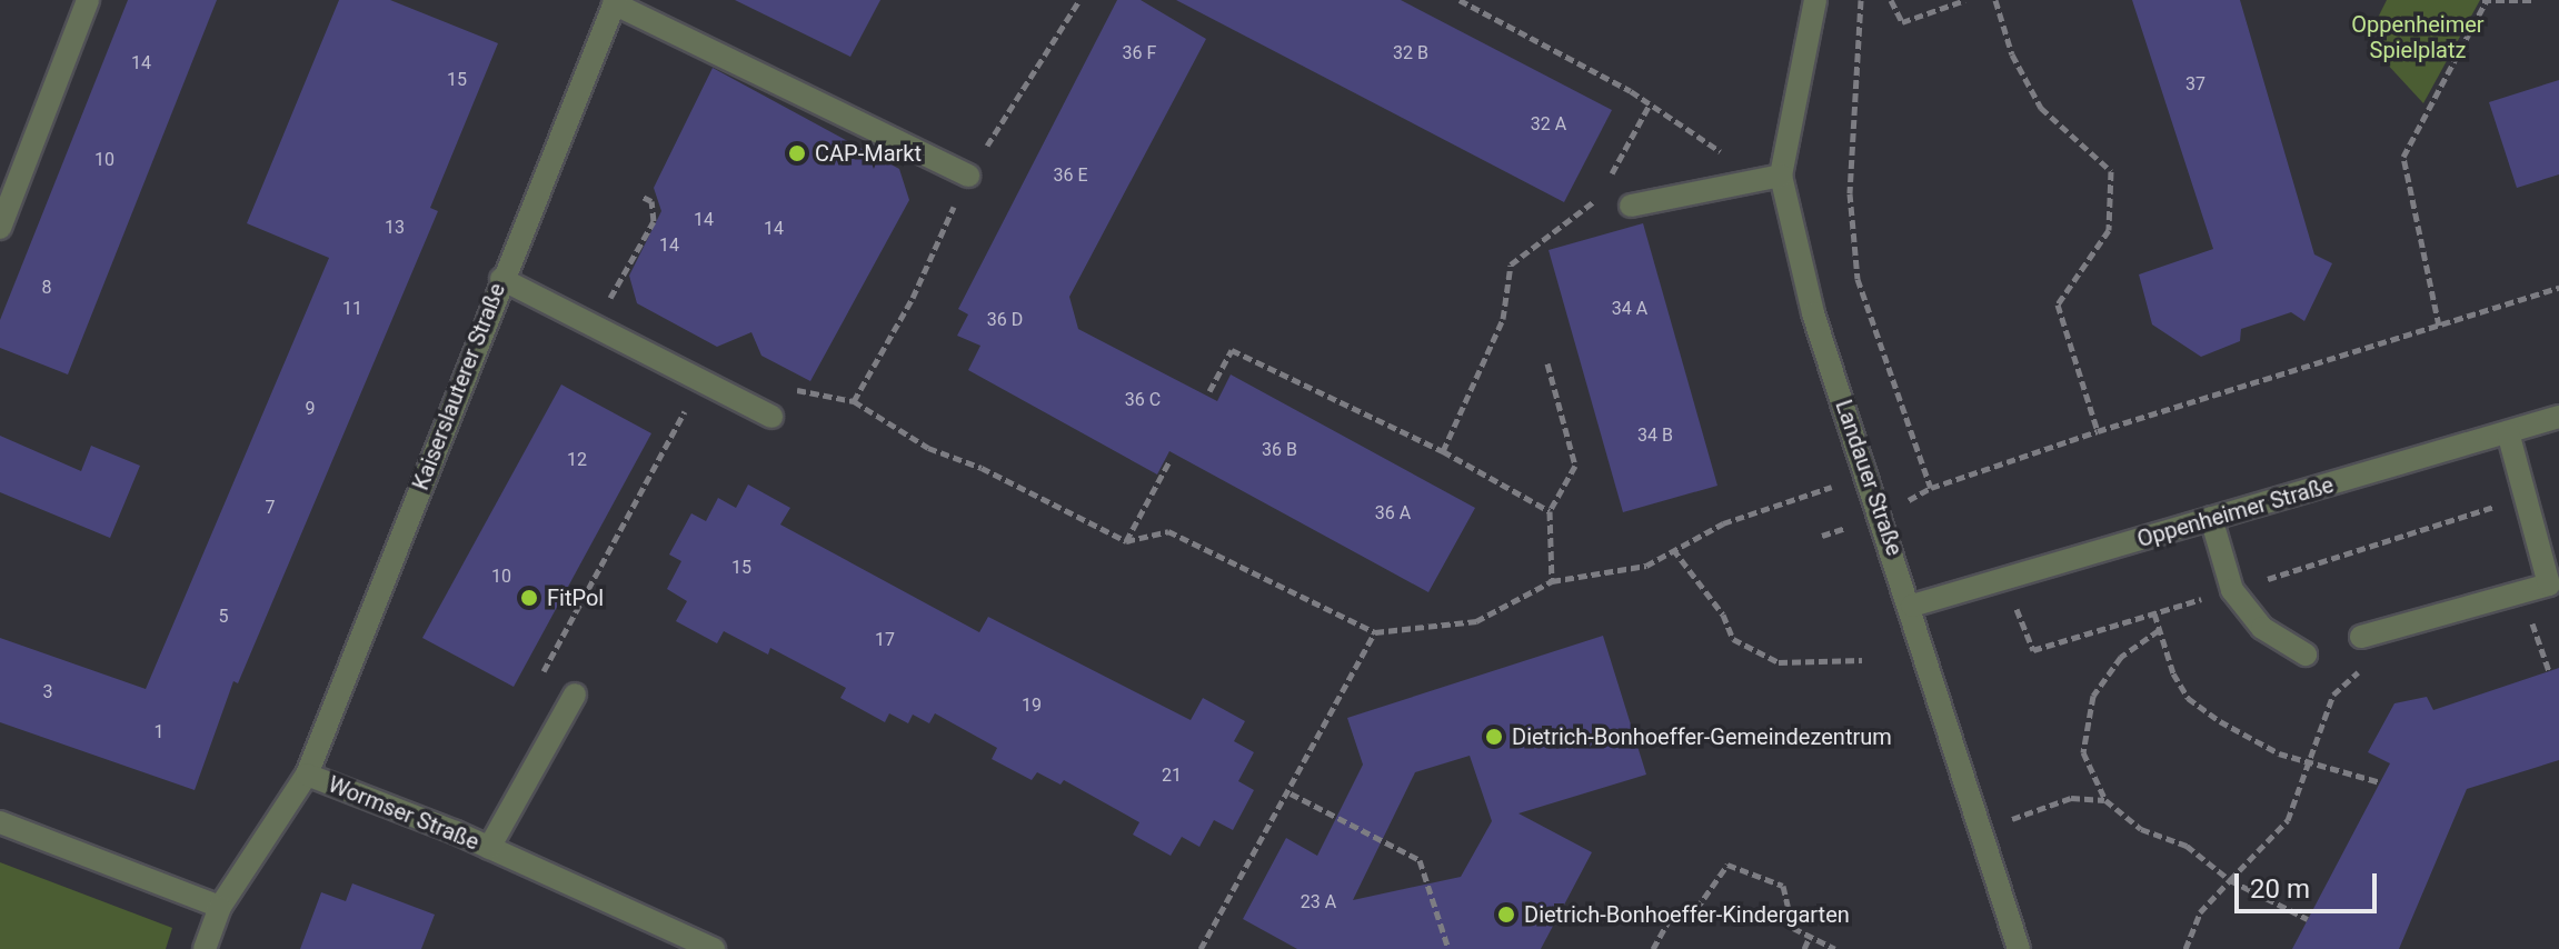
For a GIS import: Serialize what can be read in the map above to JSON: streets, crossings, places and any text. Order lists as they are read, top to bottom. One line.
{"streets":{"street":["Kaiserslauterer Straße","Landauer Straße","Oppenheimer Straße","Wormser Straße"]},"crossings":[["Kaiserslauterer Straße","Wormser Straße"],["Landauer Straße","Oppenheimer Straße"]],"parks":["Oppenheimer Spielplatz"],"places":["CAP-Markt","FitPol","Dietrich-Bonhoeffer-Gemeindezentrum","Dietrich-Bonhoeffer-Kindergarten"],"house_numbers":["36 F","32 B","14","15","37","32 A","10","36 E","14","13","14","14","8","11","34 A","36 D","36 C","9","34 B","36 B","12","7","36 A","15","10","5","17","3","19","1","21","23 A"],"scale_bar":"20 m"}
